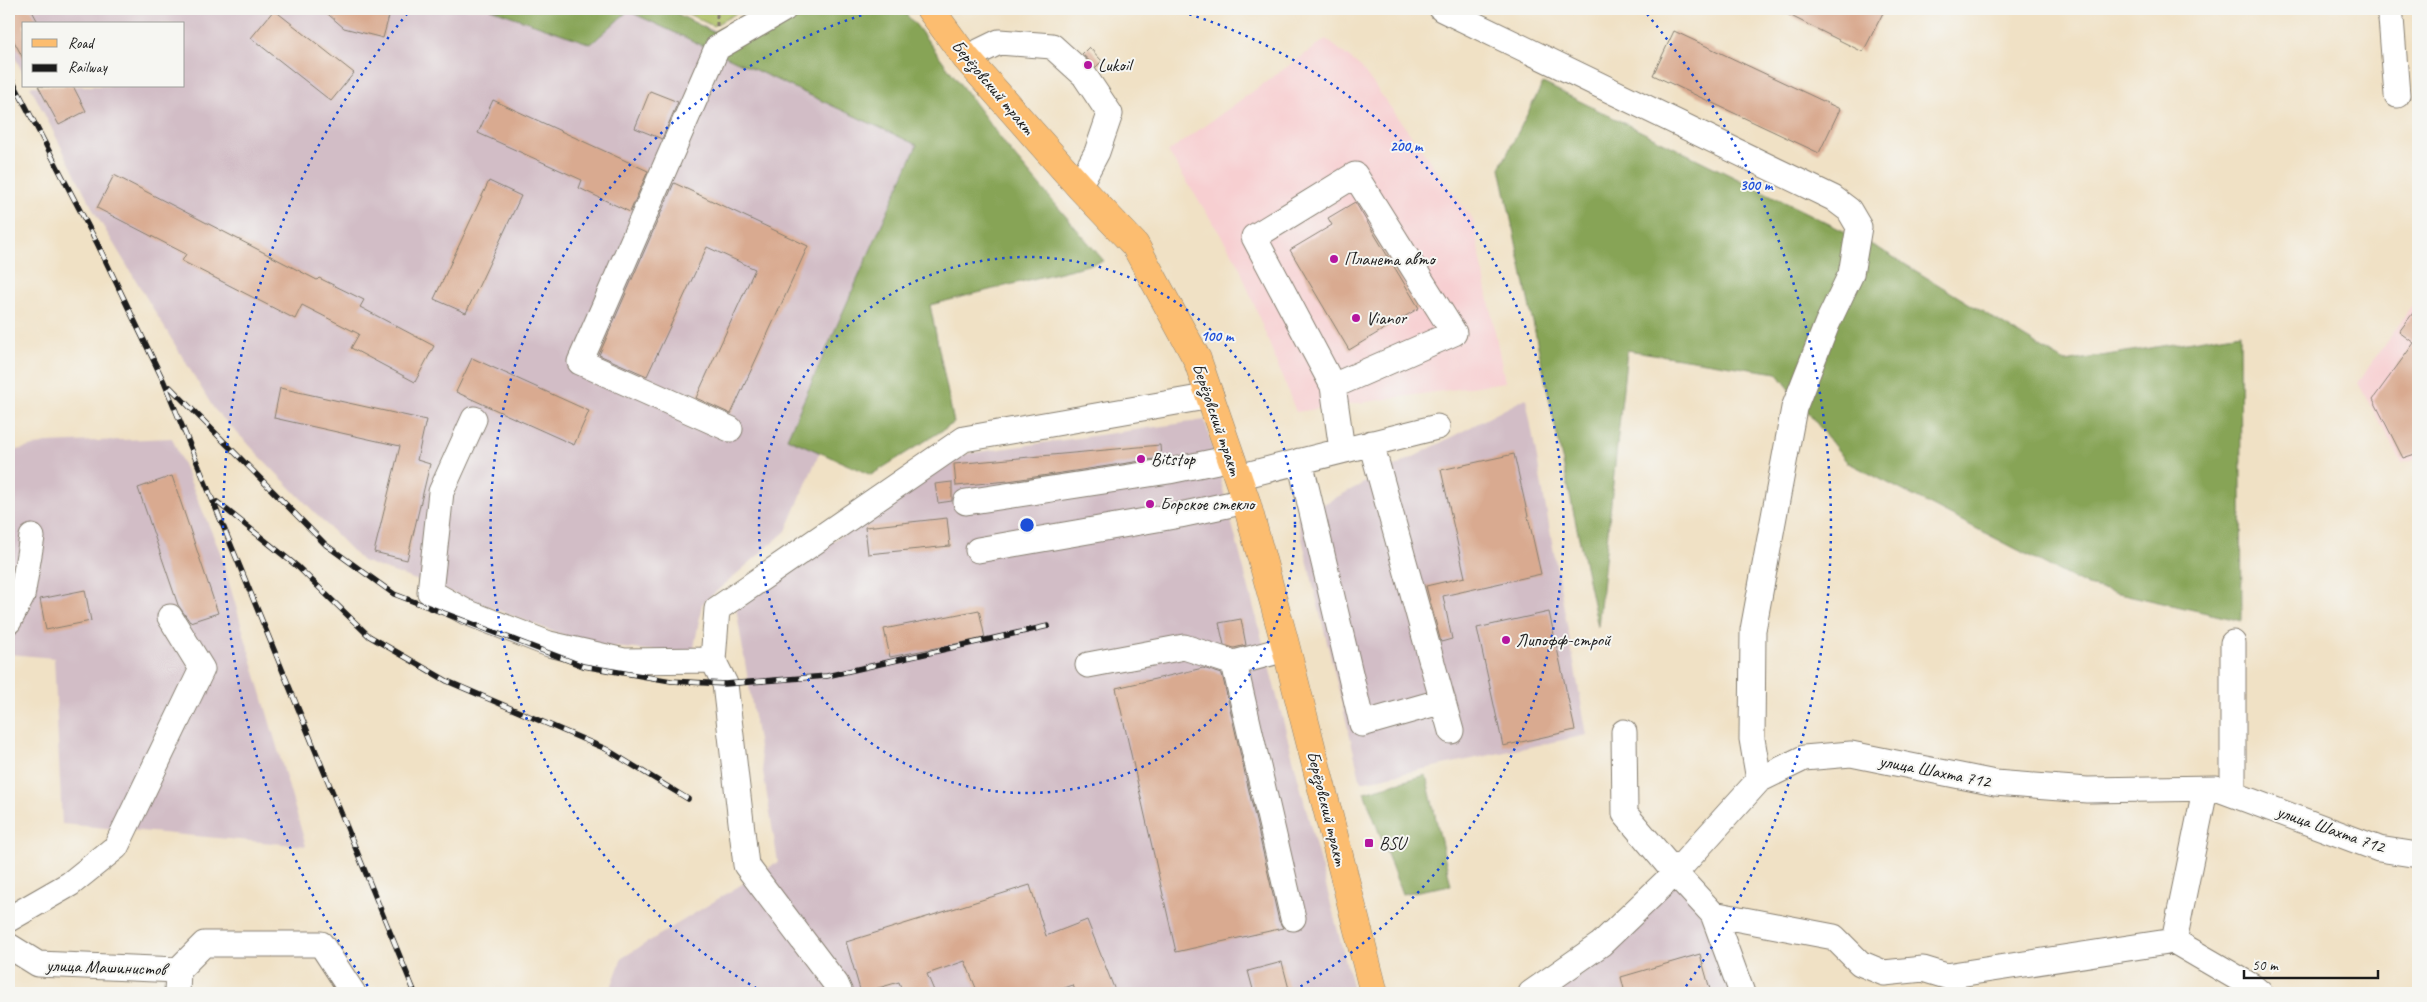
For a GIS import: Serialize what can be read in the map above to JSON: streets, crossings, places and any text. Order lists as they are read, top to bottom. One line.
{"streets":{"main road":["Берёзовский тракт"],"street":["улица Шахта 712","улица Машинистов"]},"places":{"other":["Lukoil","Планета авто","Vianor","Bitstop","Борское стекло","Липофф-строй"],"transit":["BSU"]},"legend":["Road","Railway"],"scale_bar":"50 m","rings":["200 m","300 m","100 m"]}
